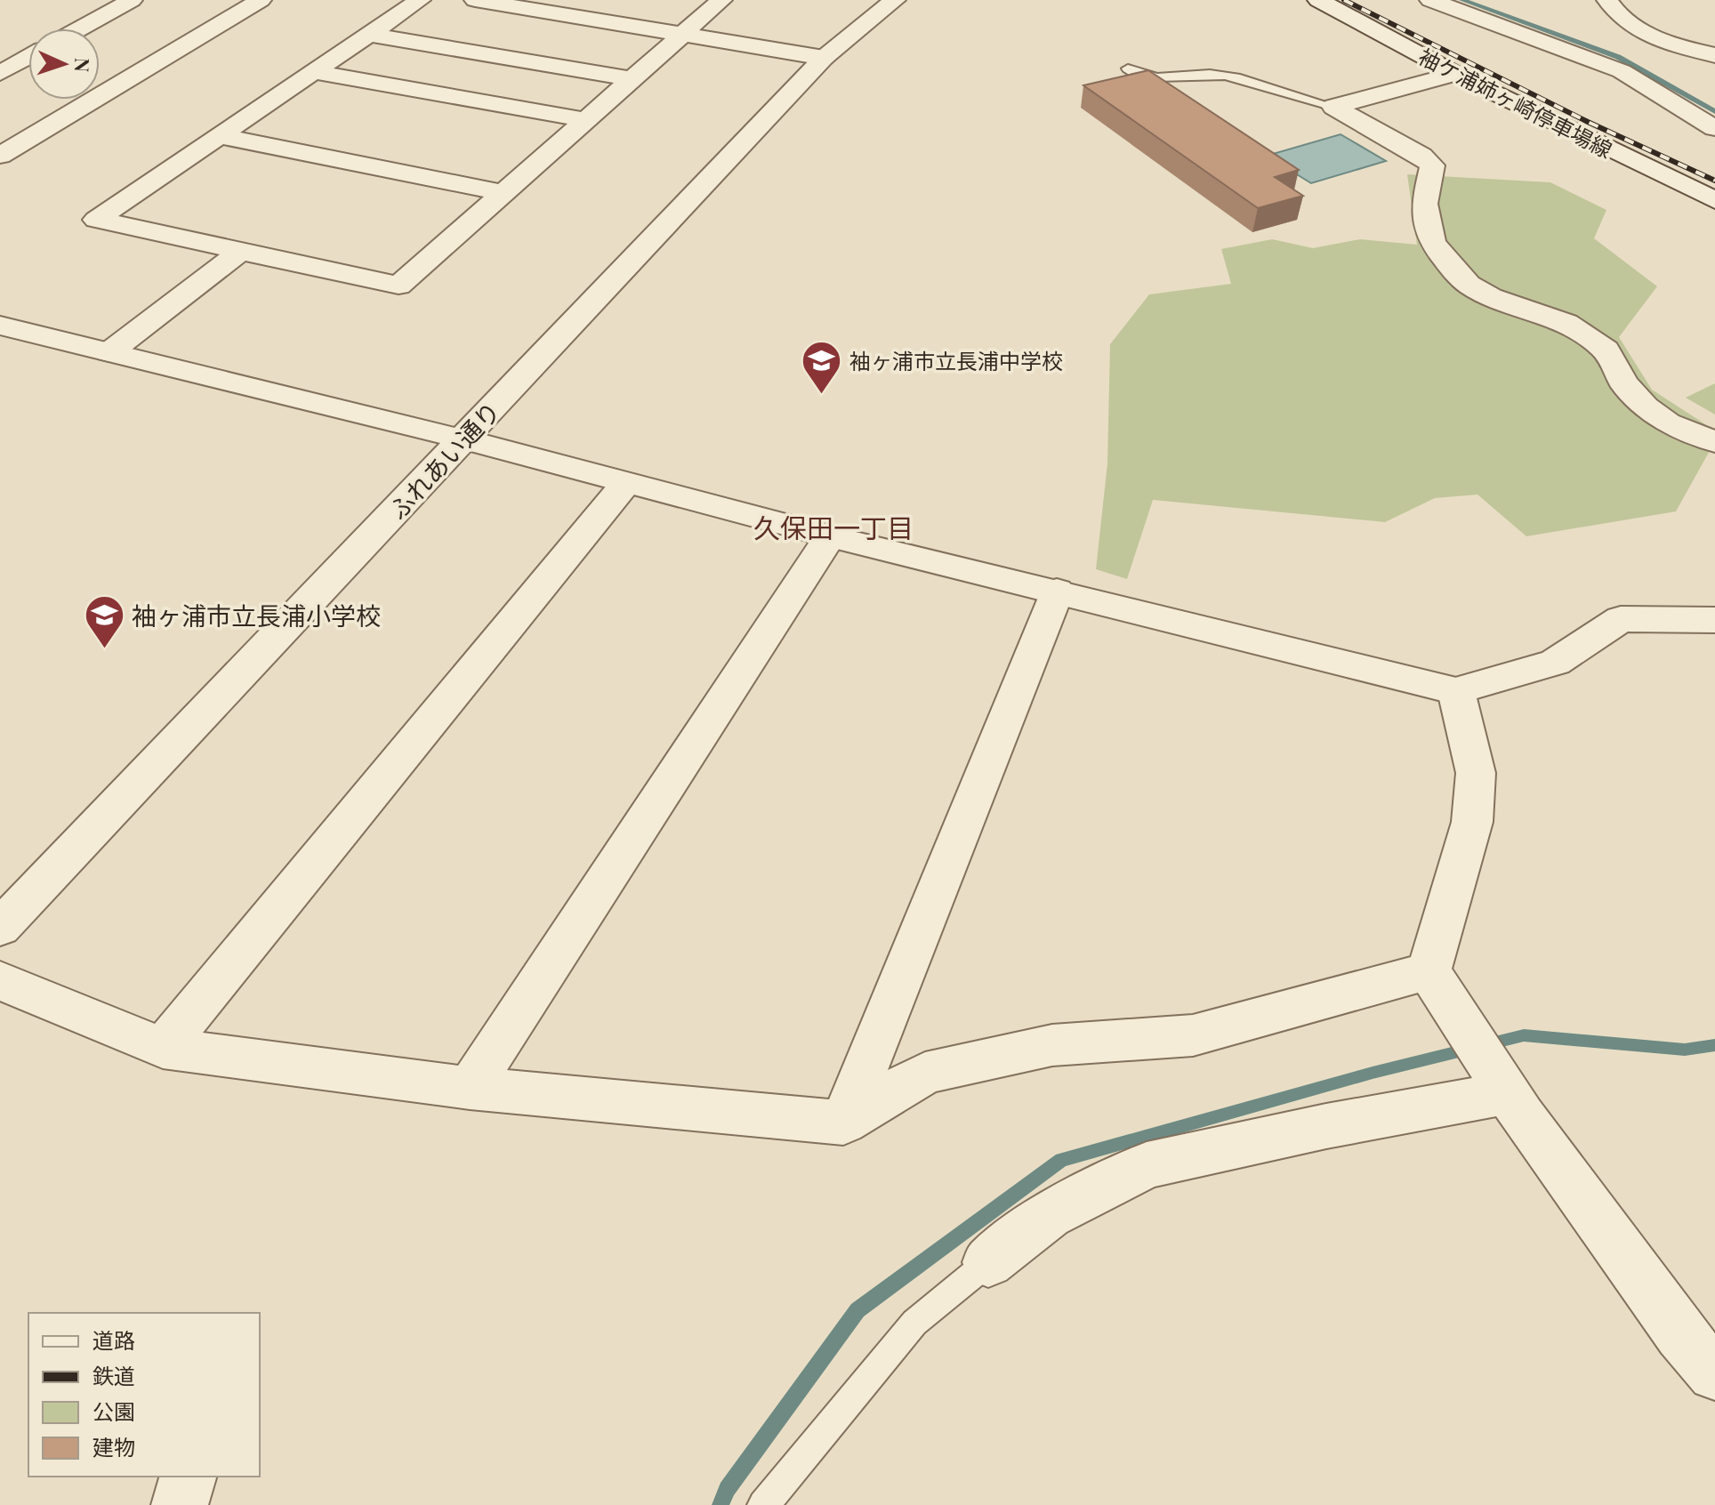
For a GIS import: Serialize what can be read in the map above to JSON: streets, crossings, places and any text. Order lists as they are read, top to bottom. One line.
{"streets":{"street":["袖ケ浦姉ヶ崎停車場線","ふれあい通り"]},"districts":["久保田一丁目"],"places":{"school or university":["袖ヶ浦市立長浦中学校","袖ヶ浦市立長浦小学校"]},"legend":["道路","鉄道","公園","建物"],"north":"right"}
